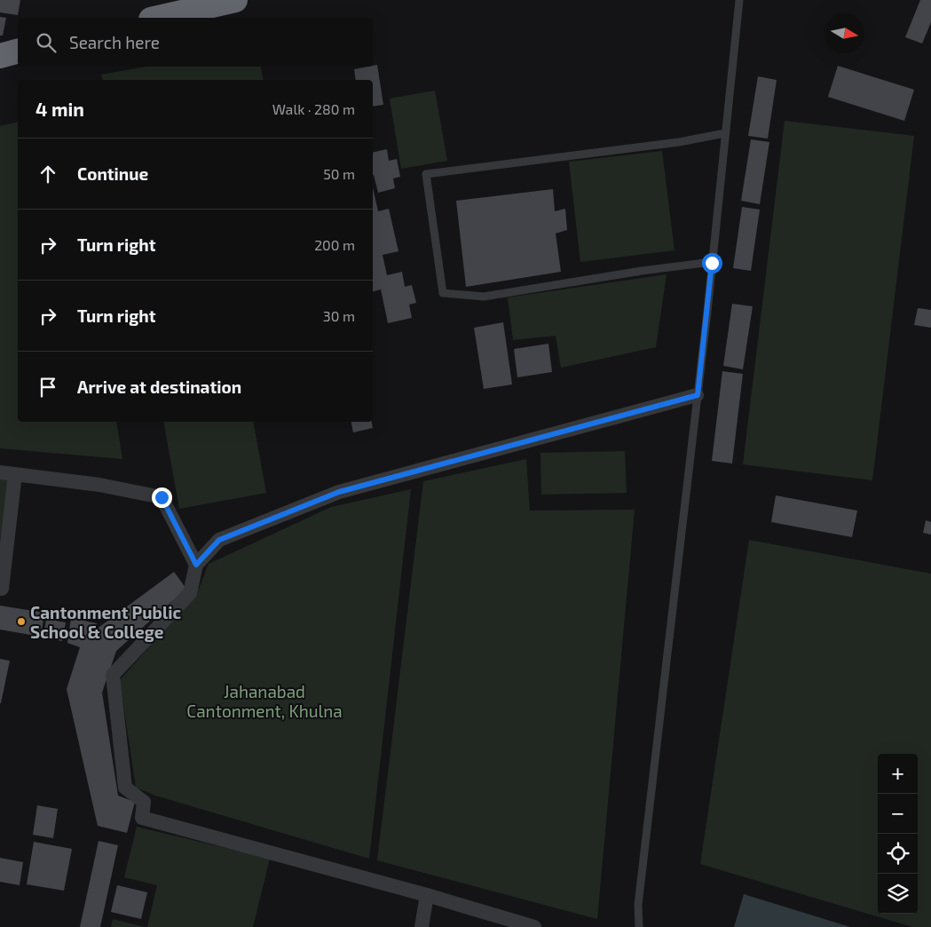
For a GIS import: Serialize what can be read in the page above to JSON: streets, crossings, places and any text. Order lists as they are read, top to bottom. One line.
{"parks":["Jahanabad Cantonment, Khulna"],"places":["Cantonment Public School & College"],"north":"right","page":{"search":"Search here","heading":["4 min","Walk · 280 m"],"list":[["Continue","50 m"],["Turn right","200 m"],["Turn right","30 m"],"Arrive at destination"],"map_buttons":["+","−"]}}
